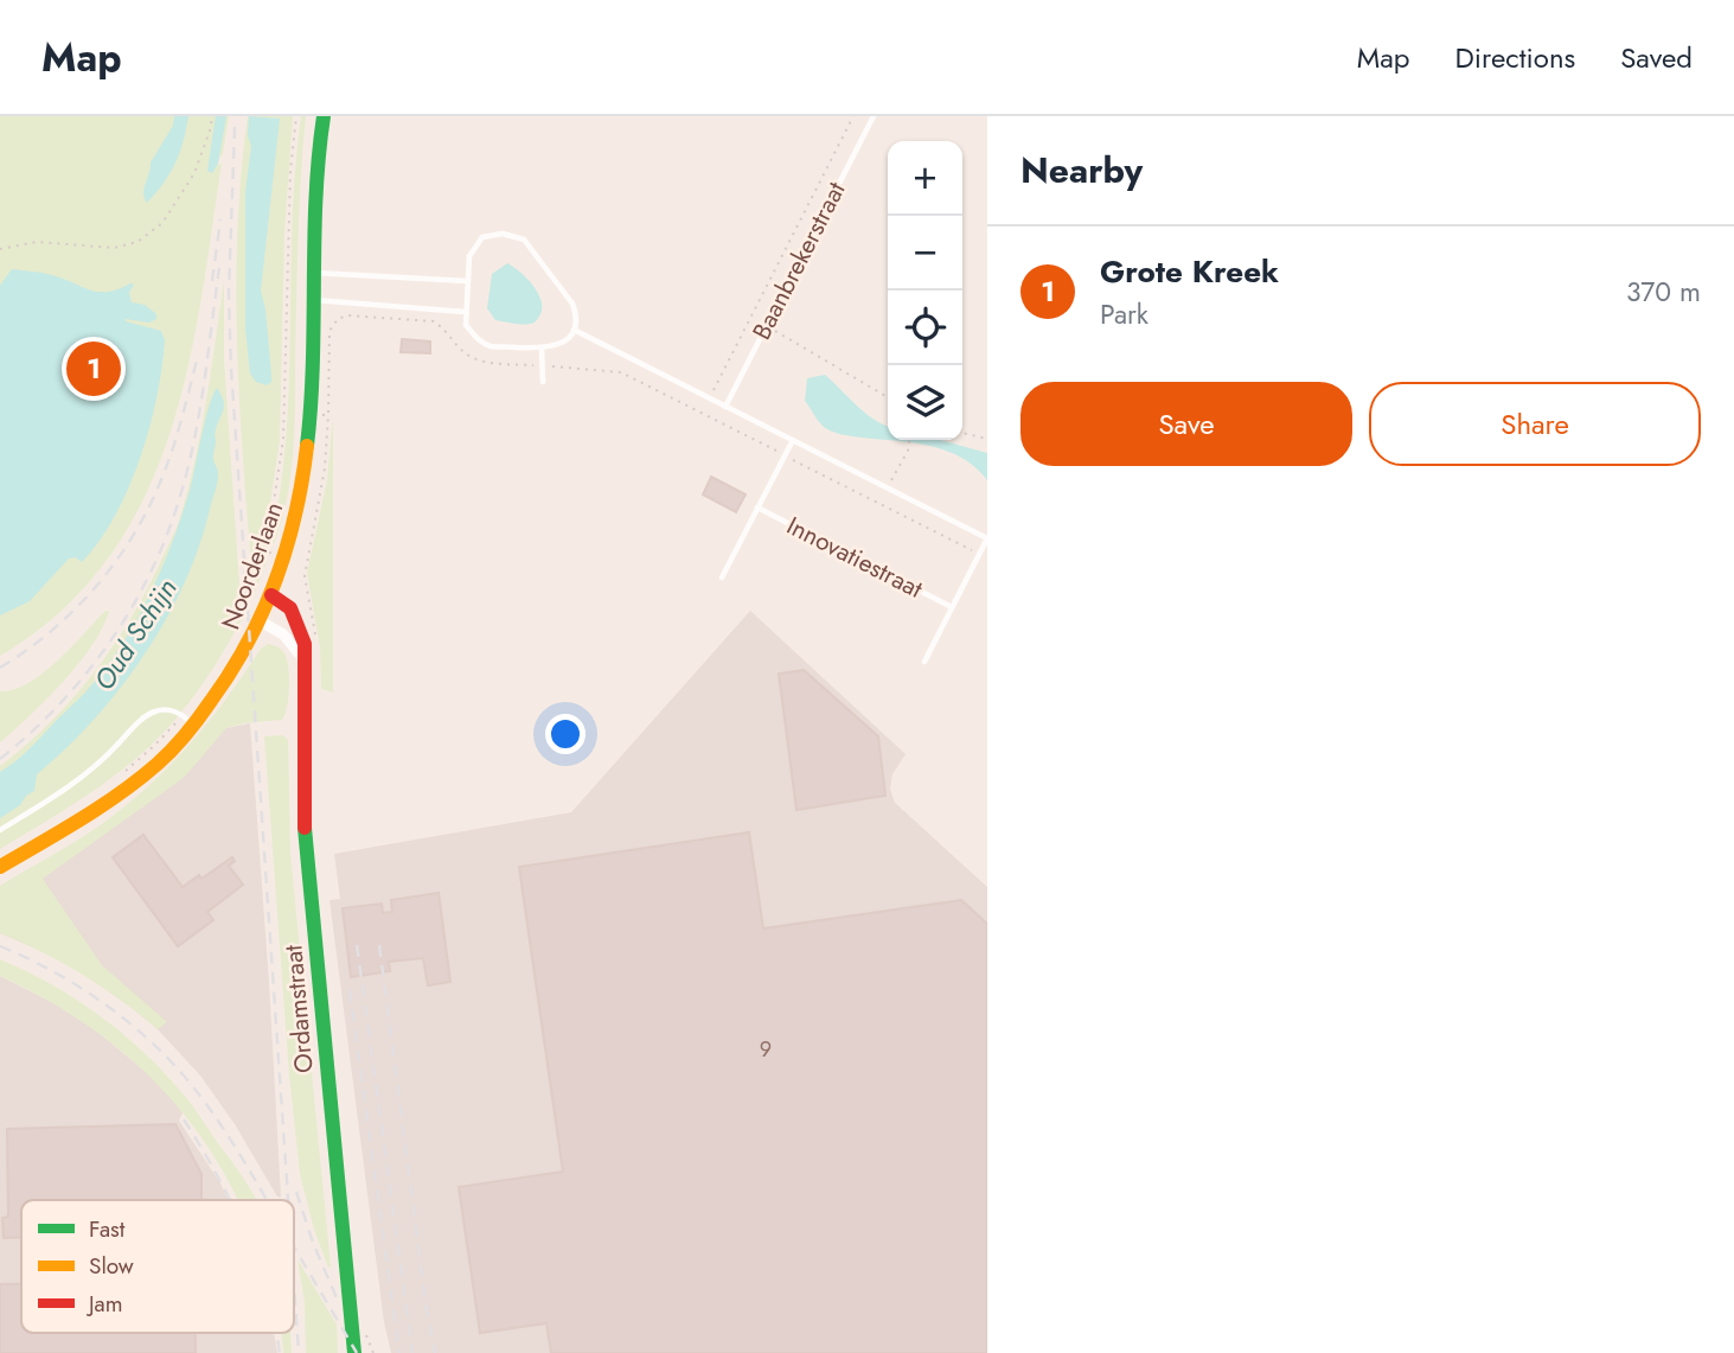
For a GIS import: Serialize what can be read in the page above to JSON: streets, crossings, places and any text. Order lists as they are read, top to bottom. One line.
{"streets":{"main road":["Noorderlaan","Ordamstraat"],"lane":["Baanbrekerstraat","Innovatiestraat"]},"crossings":[["Noorderlaan","Ordamstraat"]],"water":["Oud Schijn"],"house_numbers":["9"],"legend":["Fast","Slow","Jam"],"page":{"header":"Map","nav":["Map","Directions","Saved"],"heading":"Nearby","map_buttons":["+","−"],"list":[{"mark":"1","name":"Grote Kreek","note":"Park","value":"370 m"}],"pins":"1","buttons":["Save","Share"]}}
